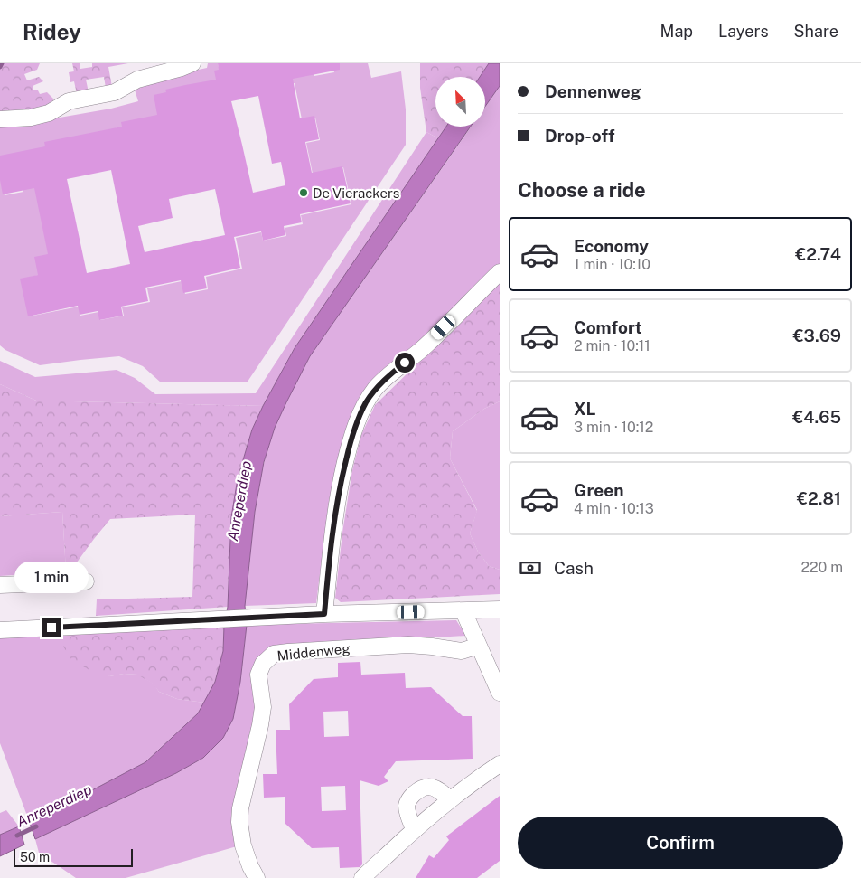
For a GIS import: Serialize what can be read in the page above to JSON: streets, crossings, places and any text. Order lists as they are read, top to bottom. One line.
{"streets":{"street":["Middenweg"]},"water":["Anreperdiep"],"places":["De Vierackers"],"scale_bar":"50 m","north":"top left","page":{"header":"Ridey","nav":["Map","Layers","Share"],"banner":["Dennenweg","Drop-off"],"heading":"Choose a ride","list":[{"name":"Economy","note":"1 min · 10:10","value":"€2.74"},{"name":"Comfort","note":"2 min · 10:11","value":"€3.69"},{"name":"XL","note":"3 min · 10:12","value":"€4.65"},{"name":"Green","note":"4 min · 10:13","value":"€2.81"}],"pay":["Cash","220 m"],"bubble":"1 min","buttons":"Confirm","scale":"50 m"}}
